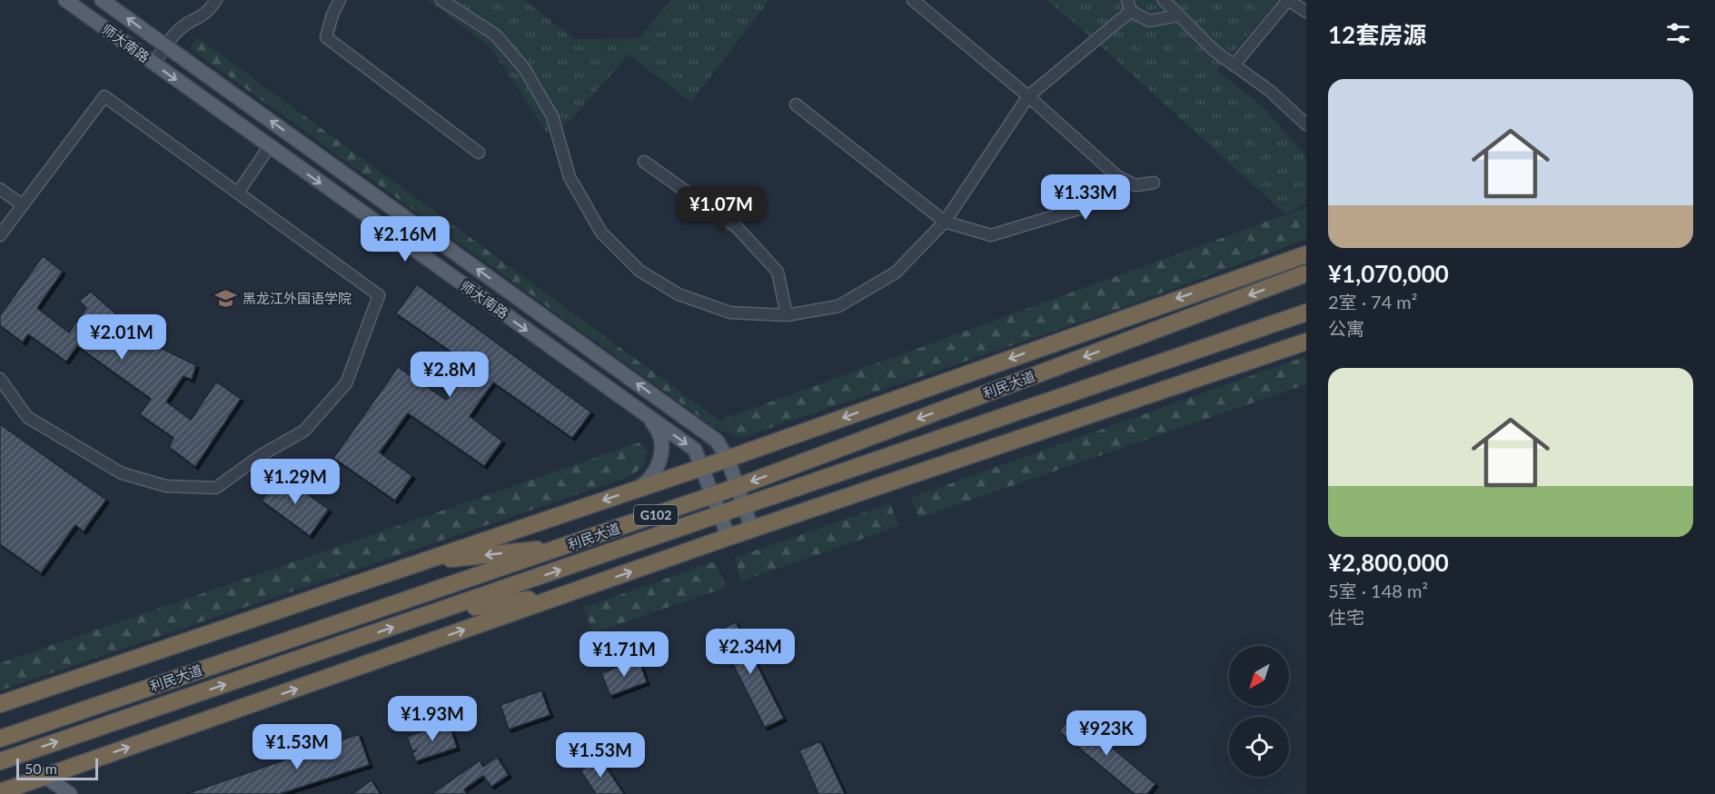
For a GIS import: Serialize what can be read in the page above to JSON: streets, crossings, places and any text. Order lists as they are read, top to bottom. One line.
{"streets":{"highway":["利民大道","G102"],"main road":["师大南路"]},"crossings":[["师大南路","利民大道"]],"places":{"school or university":["黑龙江外国语学院"]},"scale_bar":"50 m","north":"bottom left","page":{"heading":"12套房源","list":[{"name":"¥1,070,000","note":"2室 · 74 m² · 公寓"},{"name":"¥2,800,000","note":"5室 · 148 m² · 住宅"}],"price":["¥1.33M","¥1.07M","¥2.16M","¥2.01M","¥2.8M","¥1.29M","¥2.34M","¥1.71M","¥1.93M","¥923K","¥1.53M","¥1.53M"],"scale":"50 m"}}
